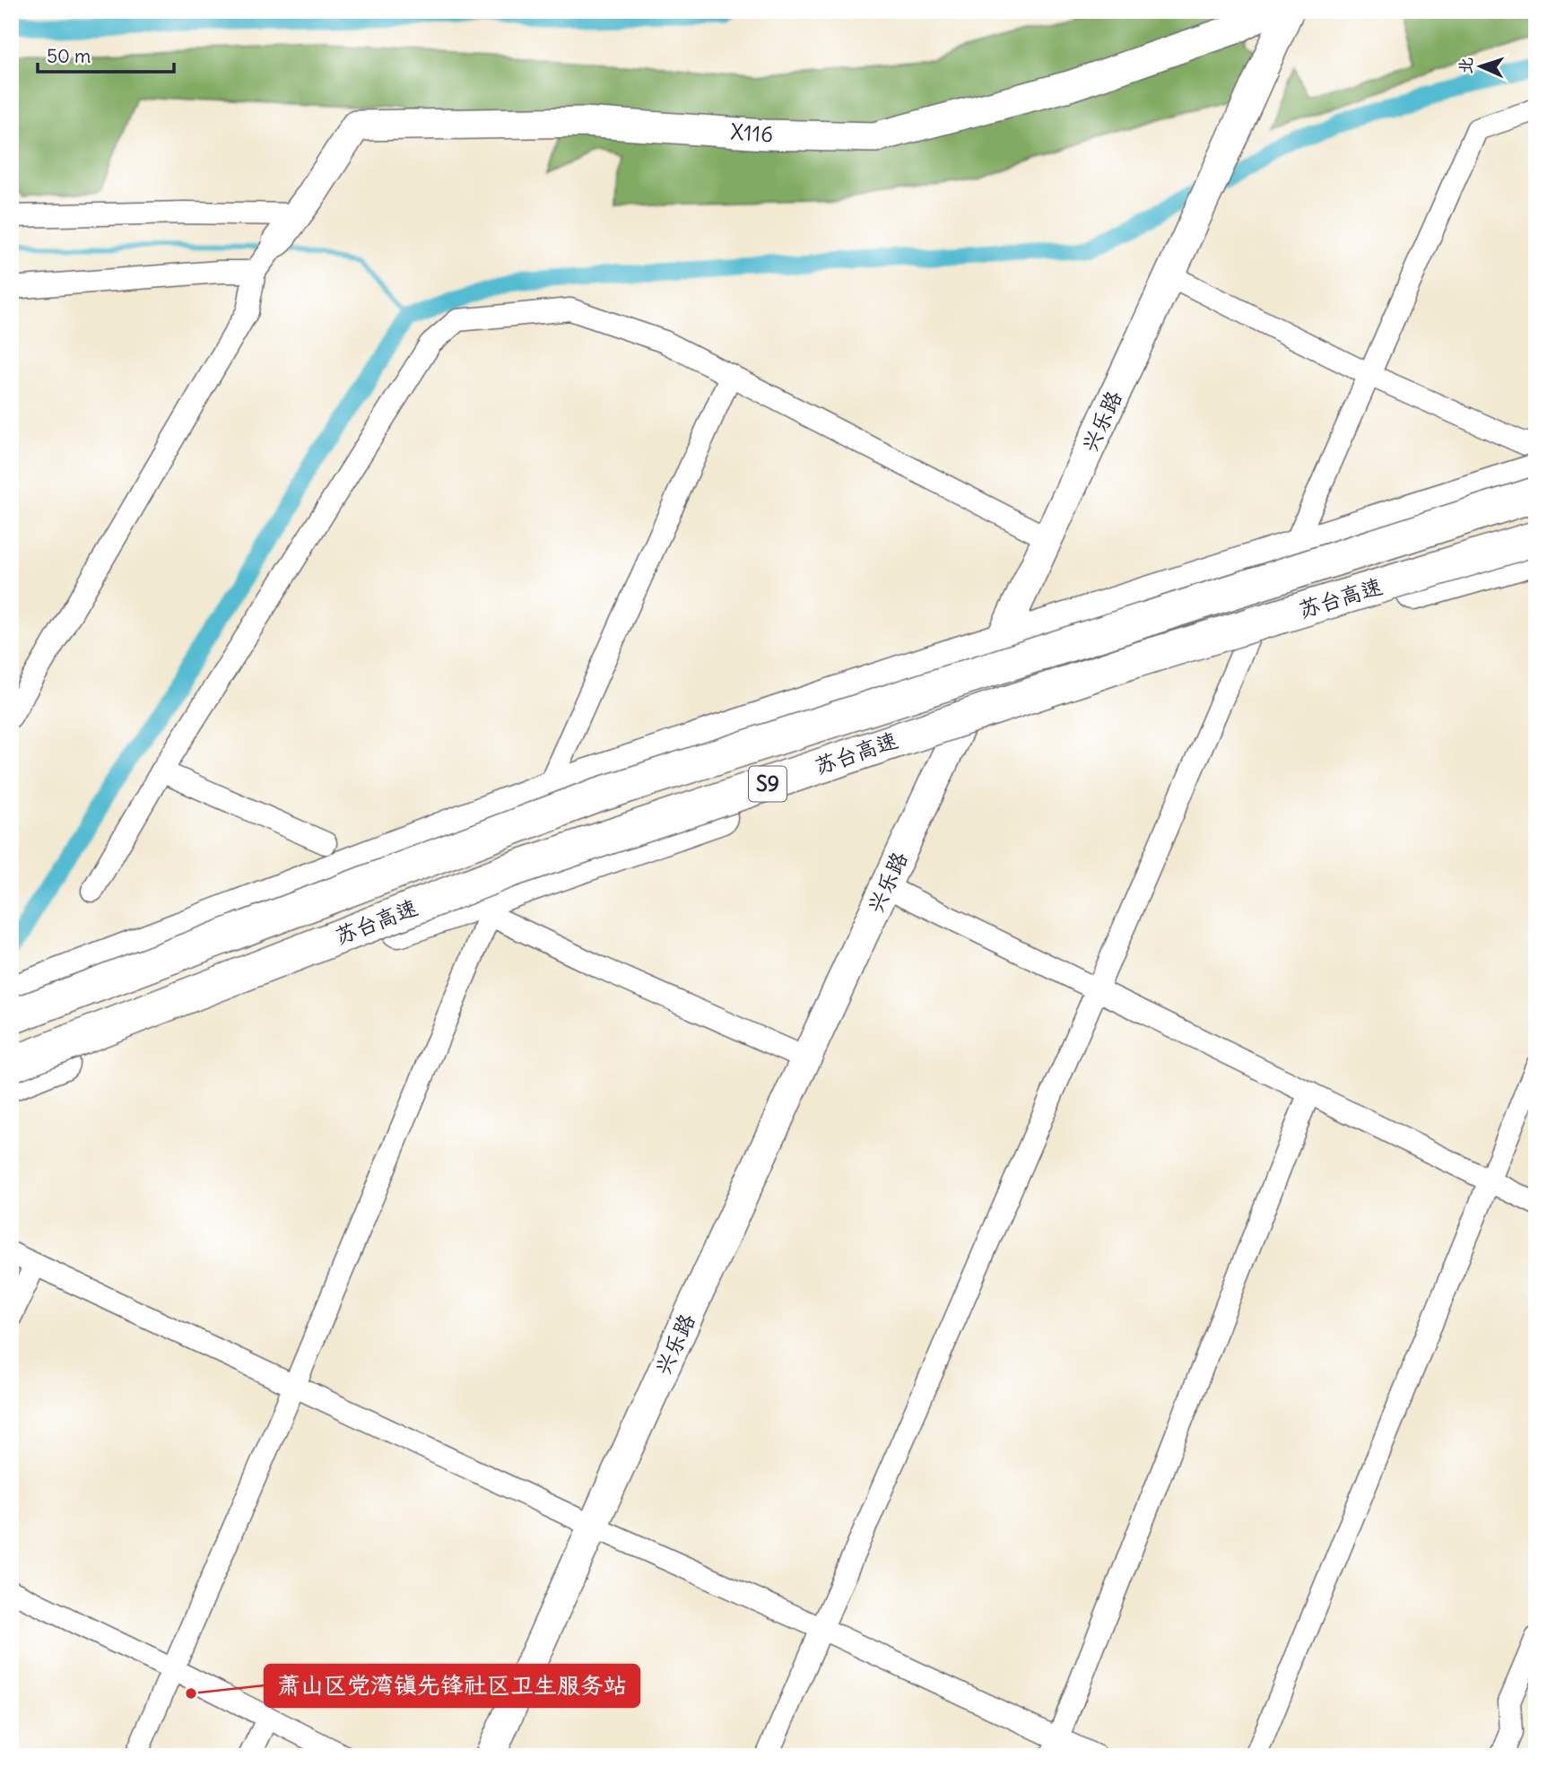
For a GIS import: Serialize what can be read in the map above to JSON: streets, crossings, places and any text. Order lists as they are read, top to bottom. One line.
{"streets":{"main road":["X116","兴乐路","苏台高速","S9"]},"places":["萧山区党湾镇先锋社区卫生服务站"],"scale_bar":"50 m","north":"left"}
